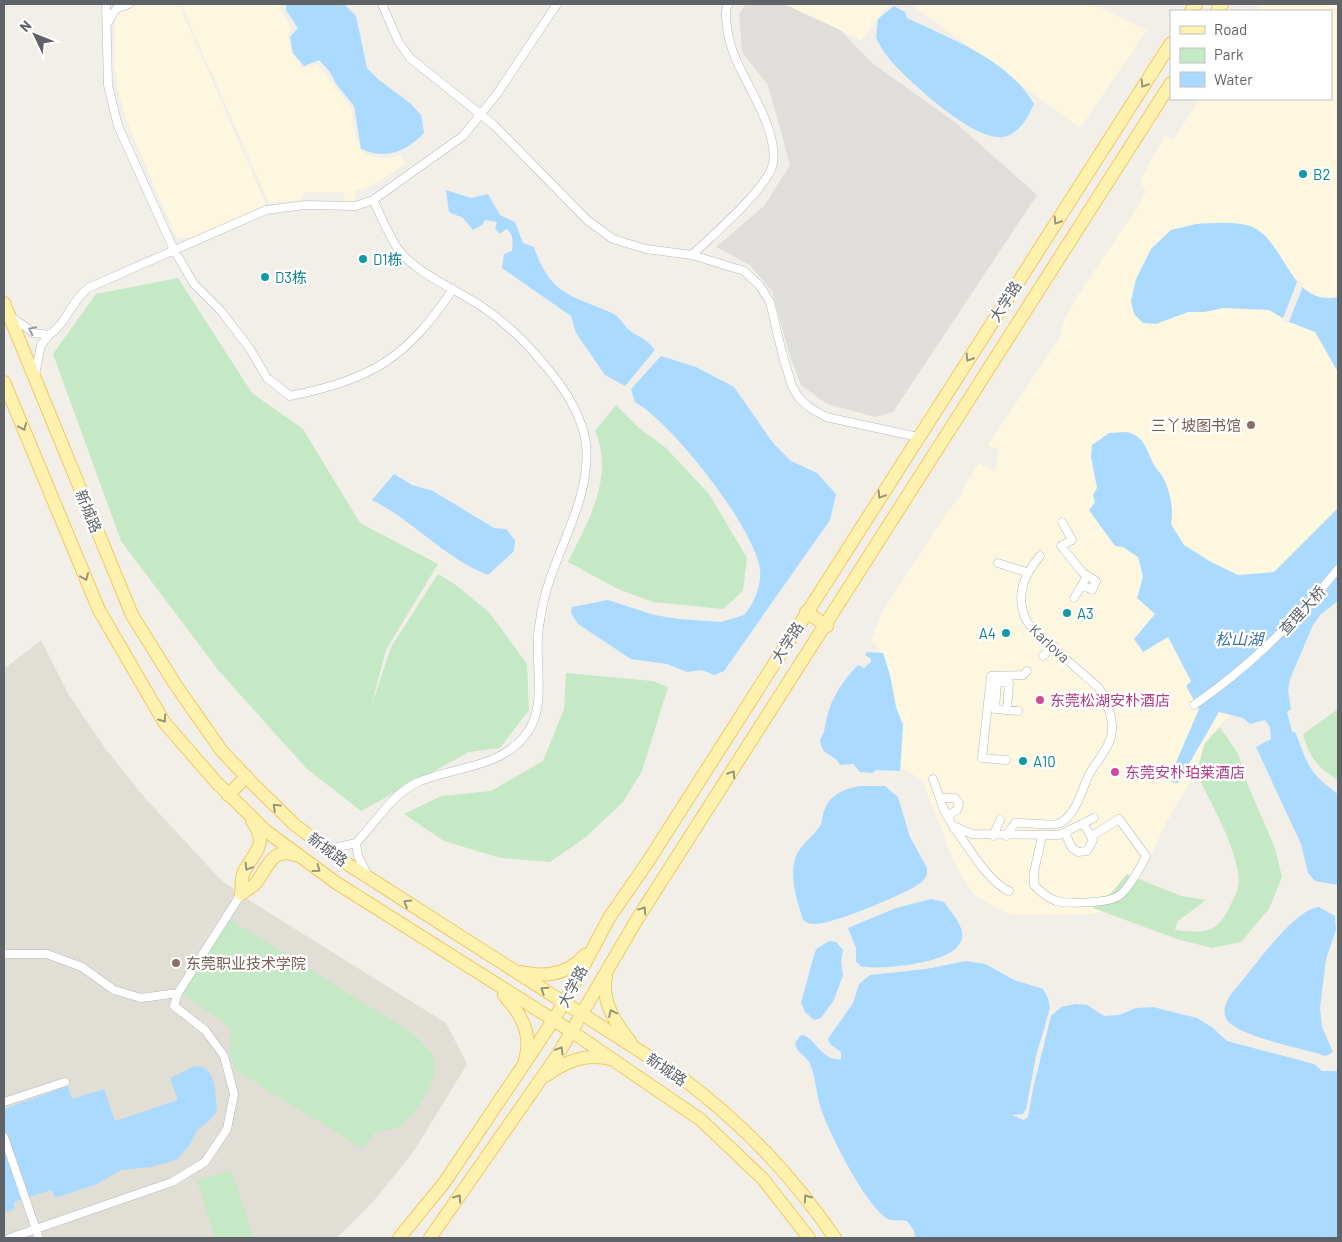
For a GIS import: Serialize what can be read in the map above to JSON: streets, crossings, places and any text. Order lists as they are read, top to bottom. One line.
{"streets":{"main road":["大学路","新城路"],"street":["查理大桥","Karlova"]},"crossings":[["大学路","新城路"]],"water":["松山湖"],"places":["B2","D1栋","D3栋","三丫坡图书馆","A3","A4","东莞松湖安朴酒店","A10","东莞安朴珀莱酒店","东莞职业技术学院"],"legend":["Road","Park","Water"],"north":"top left"}
